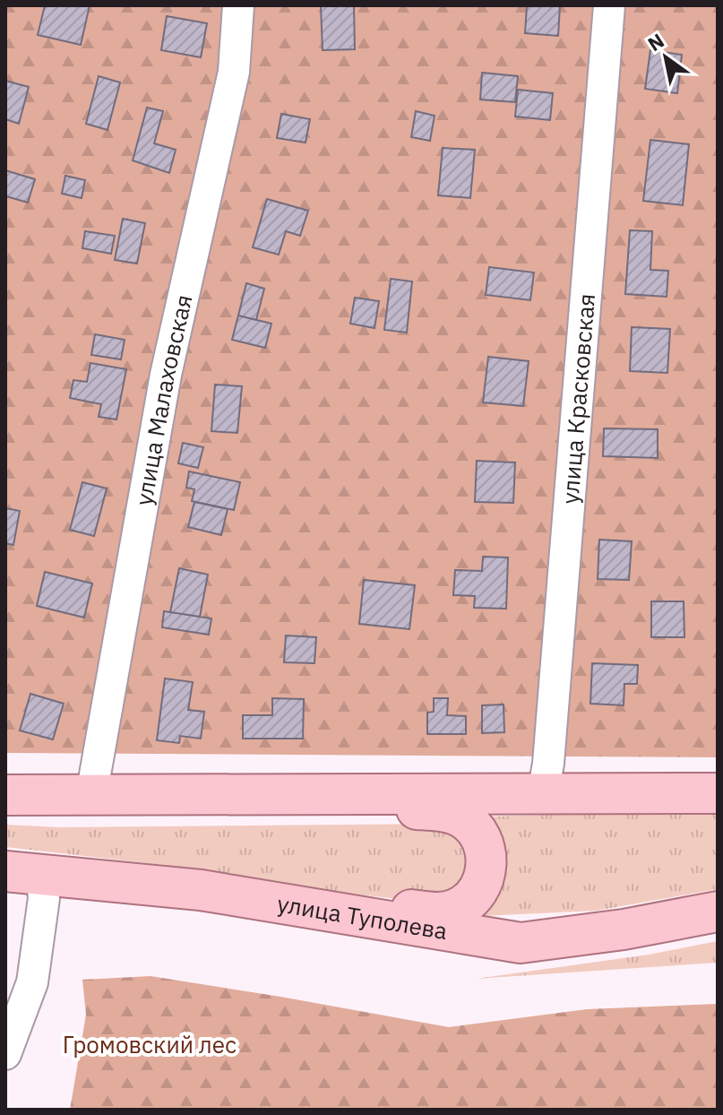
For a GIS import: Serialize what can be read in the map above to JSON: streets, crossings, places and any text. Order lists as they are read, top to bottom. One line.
{"streets":{"main road":["улица Туполева"],"street":["улица Малаховская","улица Красковская"]},"parks":["Громовский лес"],"north":"top left"}
